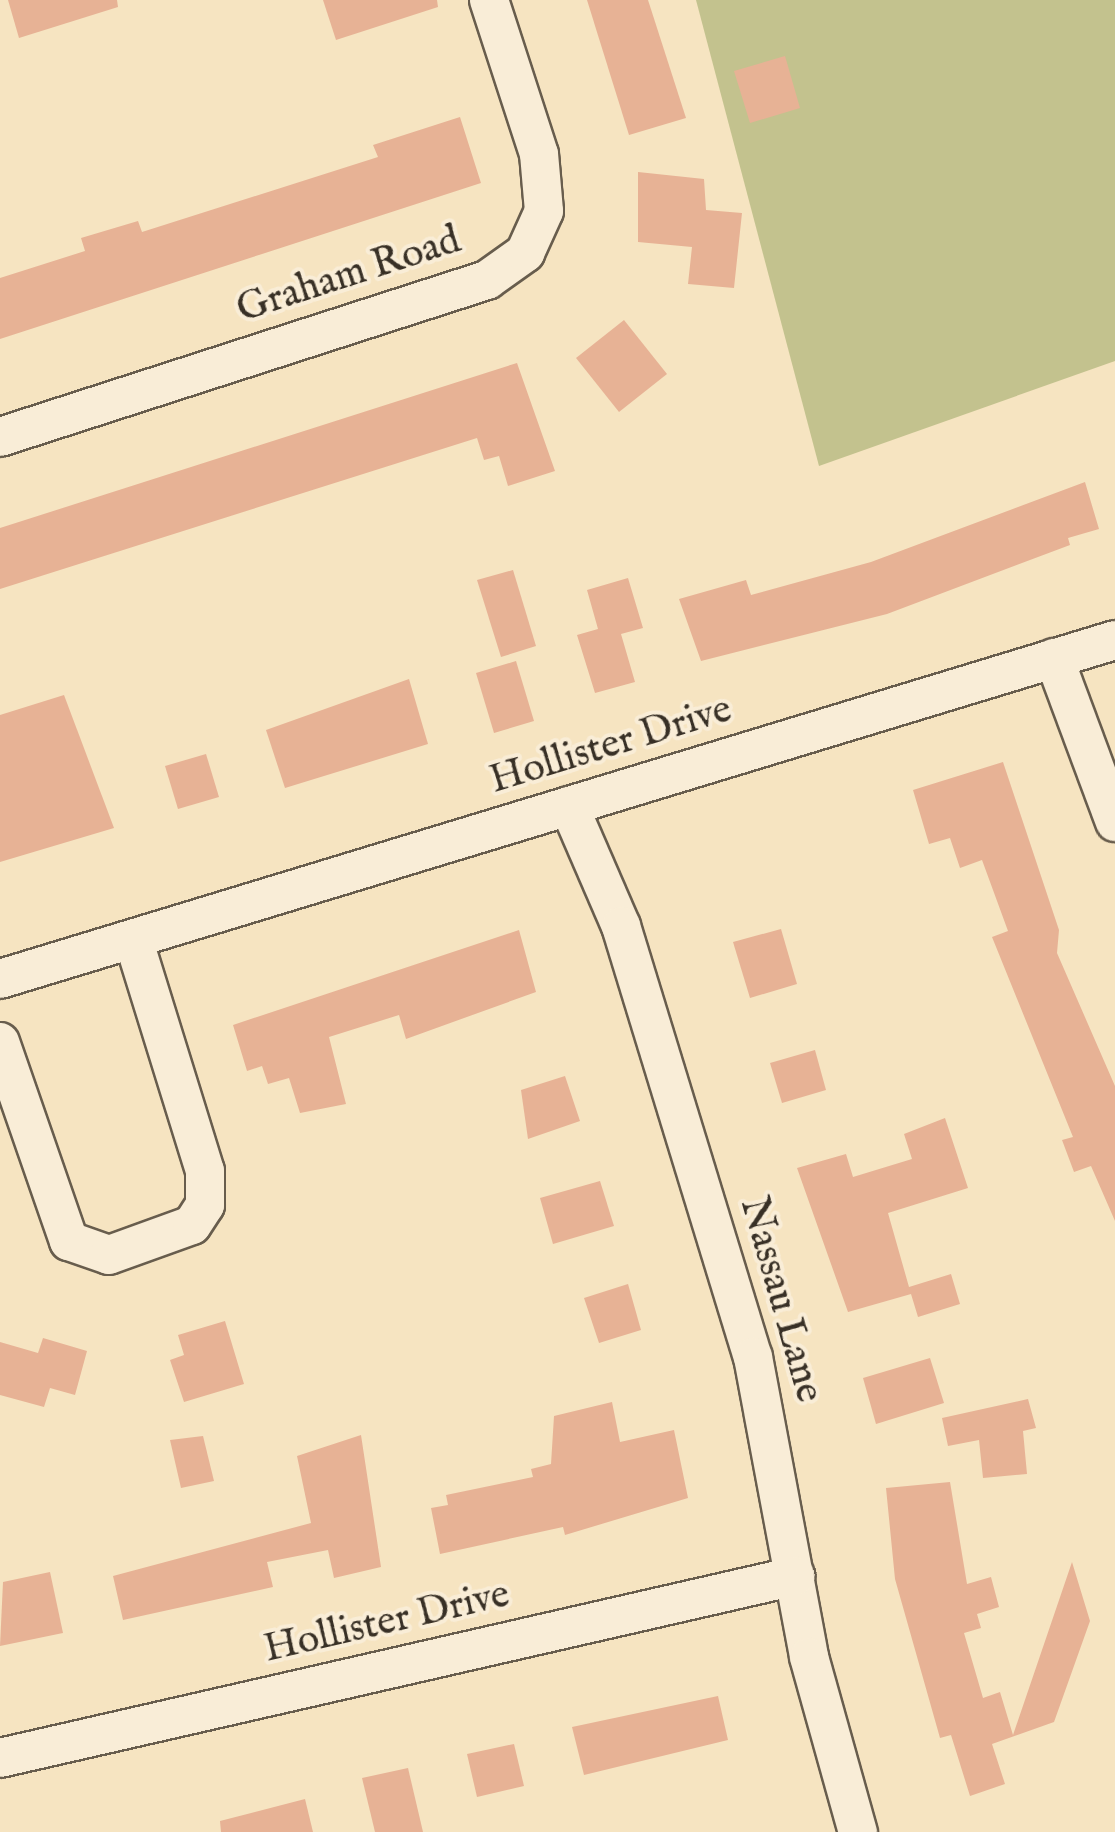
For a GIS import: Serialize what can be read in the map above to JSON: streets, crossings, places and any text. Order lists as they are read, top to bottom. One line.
{"streets":{"street":["Graham Road","Hollister Drive","Nassau Lane"]},"crossings":[["Hollister Drive","Nassau Lane"]]}
